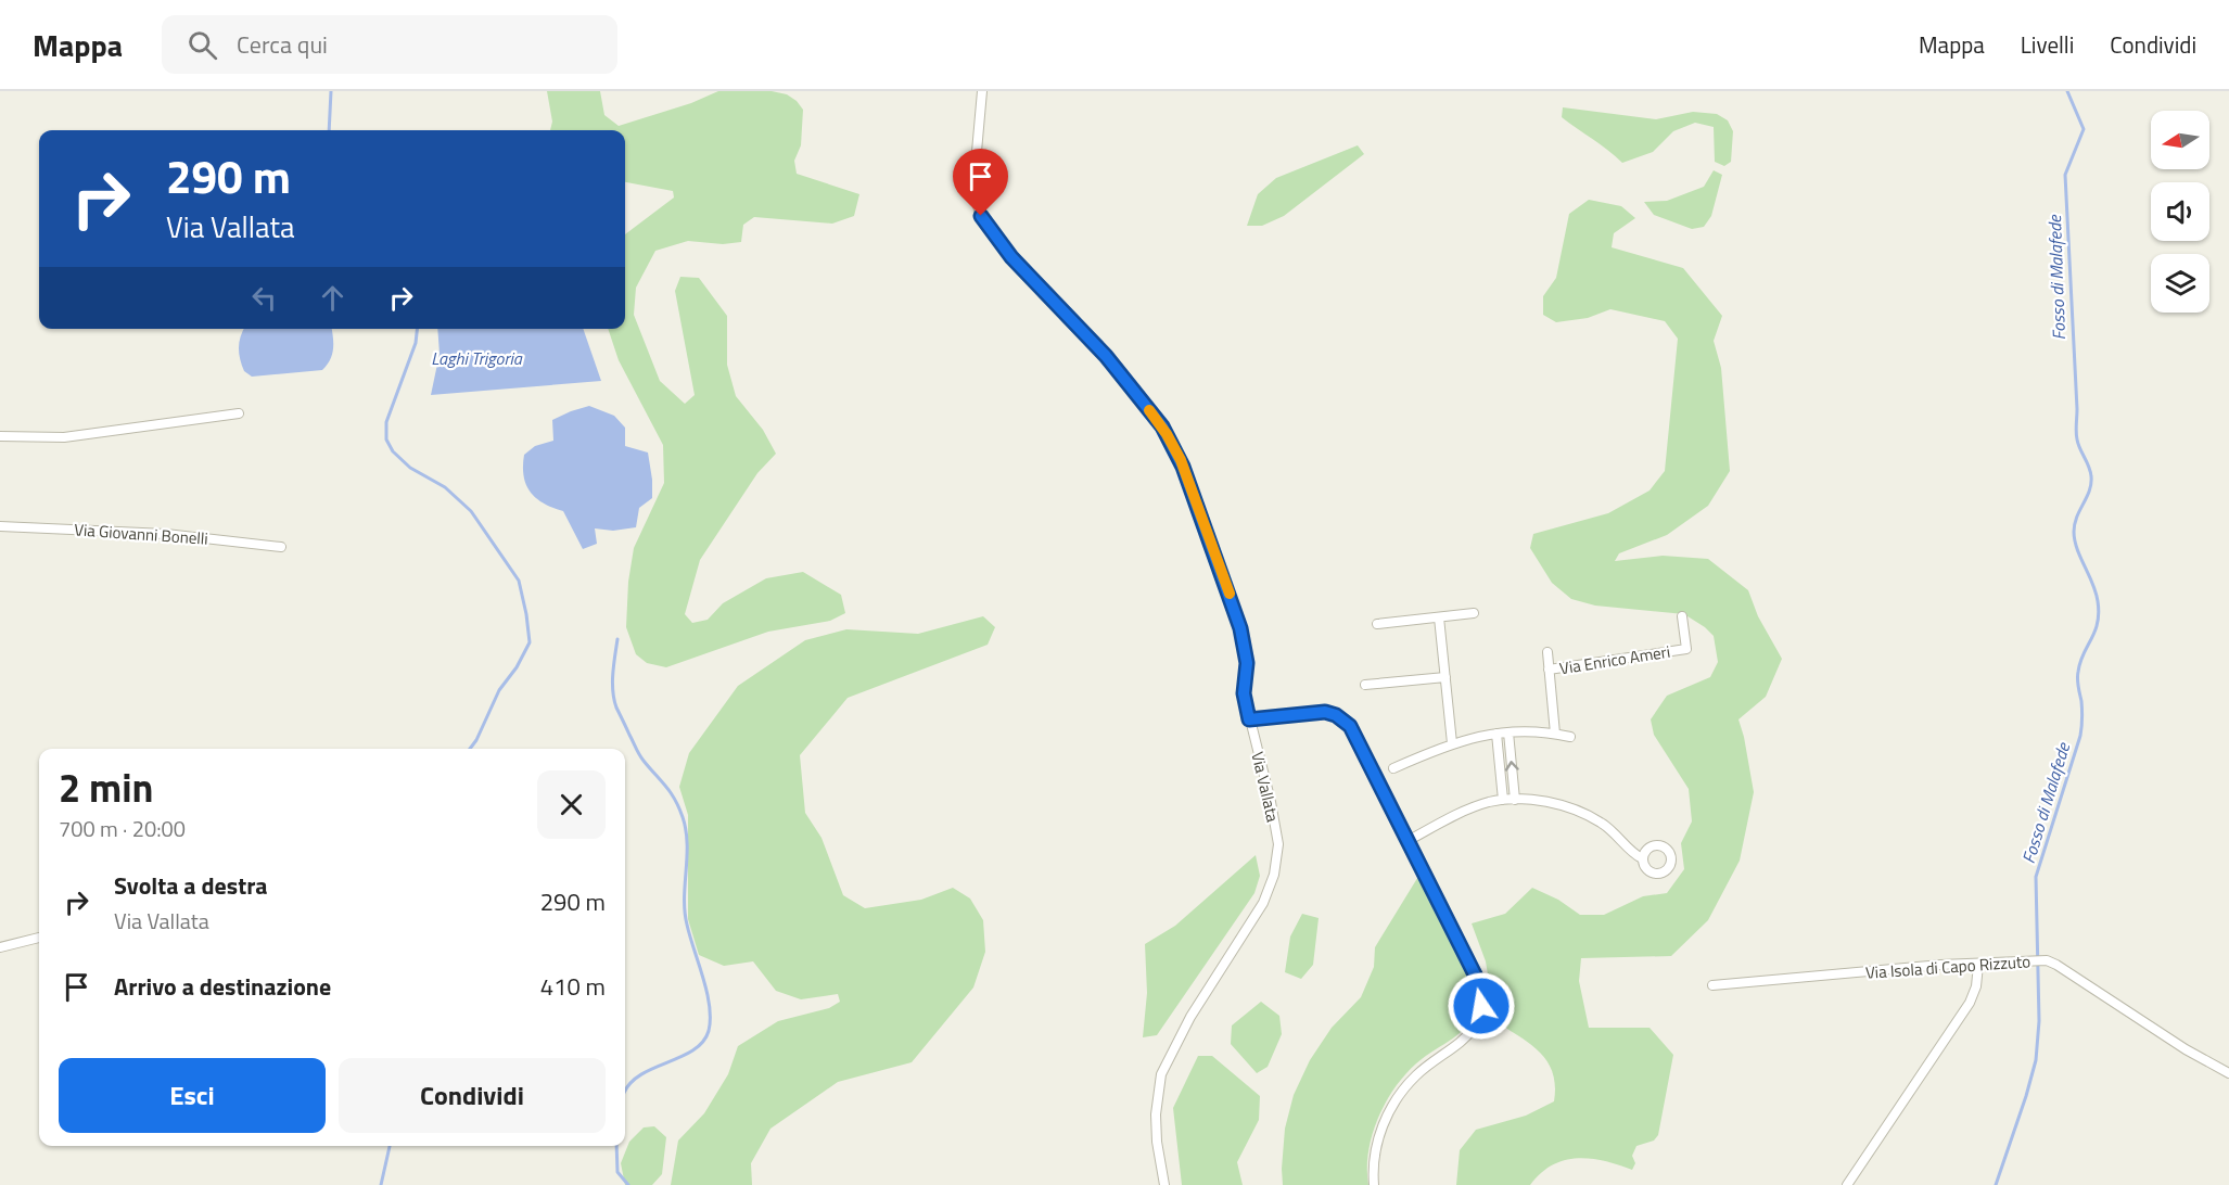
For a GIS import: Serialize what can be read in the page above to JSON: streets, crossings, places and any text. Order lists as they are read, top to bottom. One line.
{"streets":{"street":["Via Giovanni Bonelli","Via Enrico Ameri","Via Vallata","Via Isola di Capo Rizzuto"]},"water":["Fosso di Malafede","Laghi Trigoria"],"north":"left","page":{"header":"Mappa","search":"Cerca qui","nav":["Mappa","Livelli","Condividi"],"turn":["290 m","Via Vallata"],"heading":["2 min","700 m · 20:00"],"list":[{"name":"Svolta a destra","note":"Via Vallata","value":"290 m"},{"name":"Arrivo a destinazione","value":"410 m"}],"buttons":["Esci","Condividi"]}}
